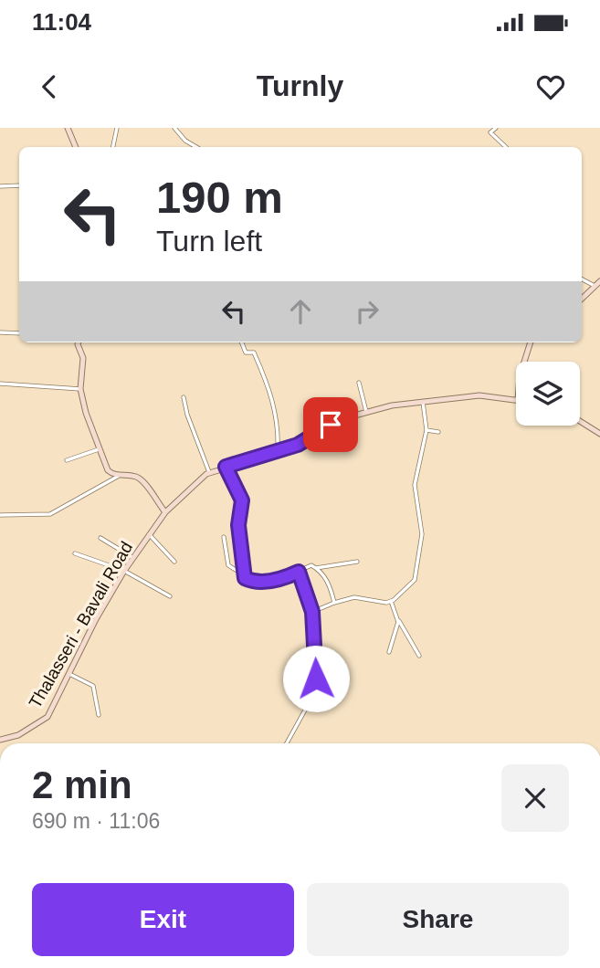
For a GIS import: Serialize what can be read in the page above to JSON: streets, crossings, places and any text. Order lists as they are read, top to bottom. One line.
{"streets":{"main road":["Thalasseri - Bavali Road"]},"page":{"status":"11:04","header":"Turnly","turn":["190 m","Turn left"],"heading":["2 min","690 m · 11:06"],"buttons":["Exit","Share"]}}
